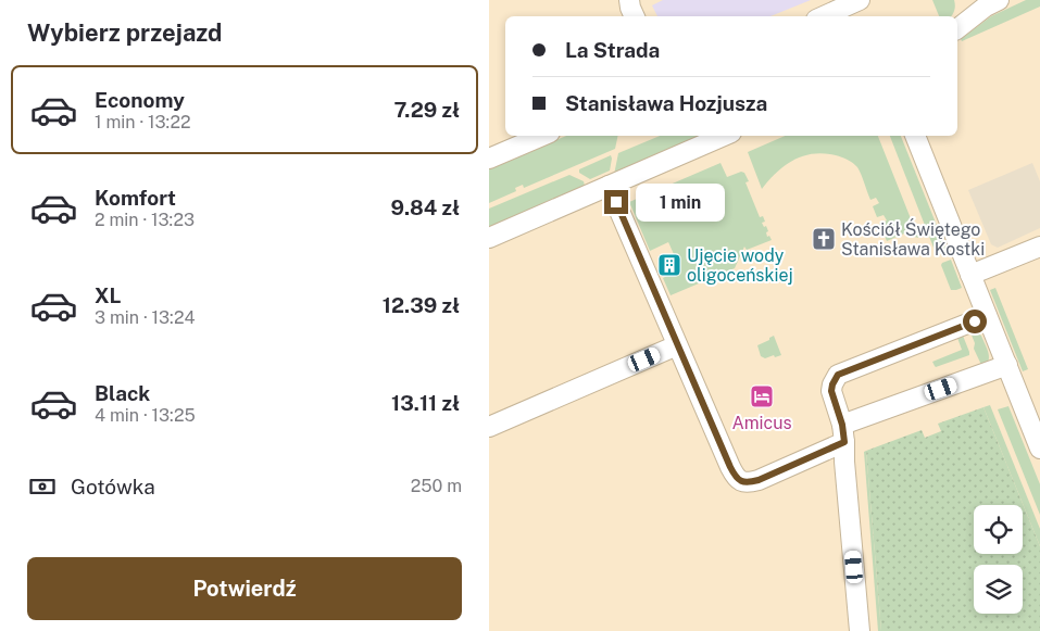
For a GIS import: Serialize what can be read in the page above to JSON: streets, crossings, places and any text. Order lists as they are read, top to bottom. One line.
{"places":{"church":["Kościół Świętego Stanisława Kostki"],"building":["Ujęcie wody oligoceńskiej"],"hotel":["Amicus"]},"page":{"heading":"Wybierz przejazd","banner":["La Strada","Stanisława Hozjusza"],"list":[{"name":"Economy","note":"1 min · 13:22","value":"7.29 zł"},{"name":"Komfort","note":"2 min · 13:23","value":"9.84 zł"},{"name":"XL","note":"3 min · 13:24","value":"12.39 zł"},{"name":"Black","note":"4 min · 13:25","value":"13.11 zł"}],"bubble":"1 min","pay":["Gotówka","250 m"],"buttons":"Potwierdź"}}
